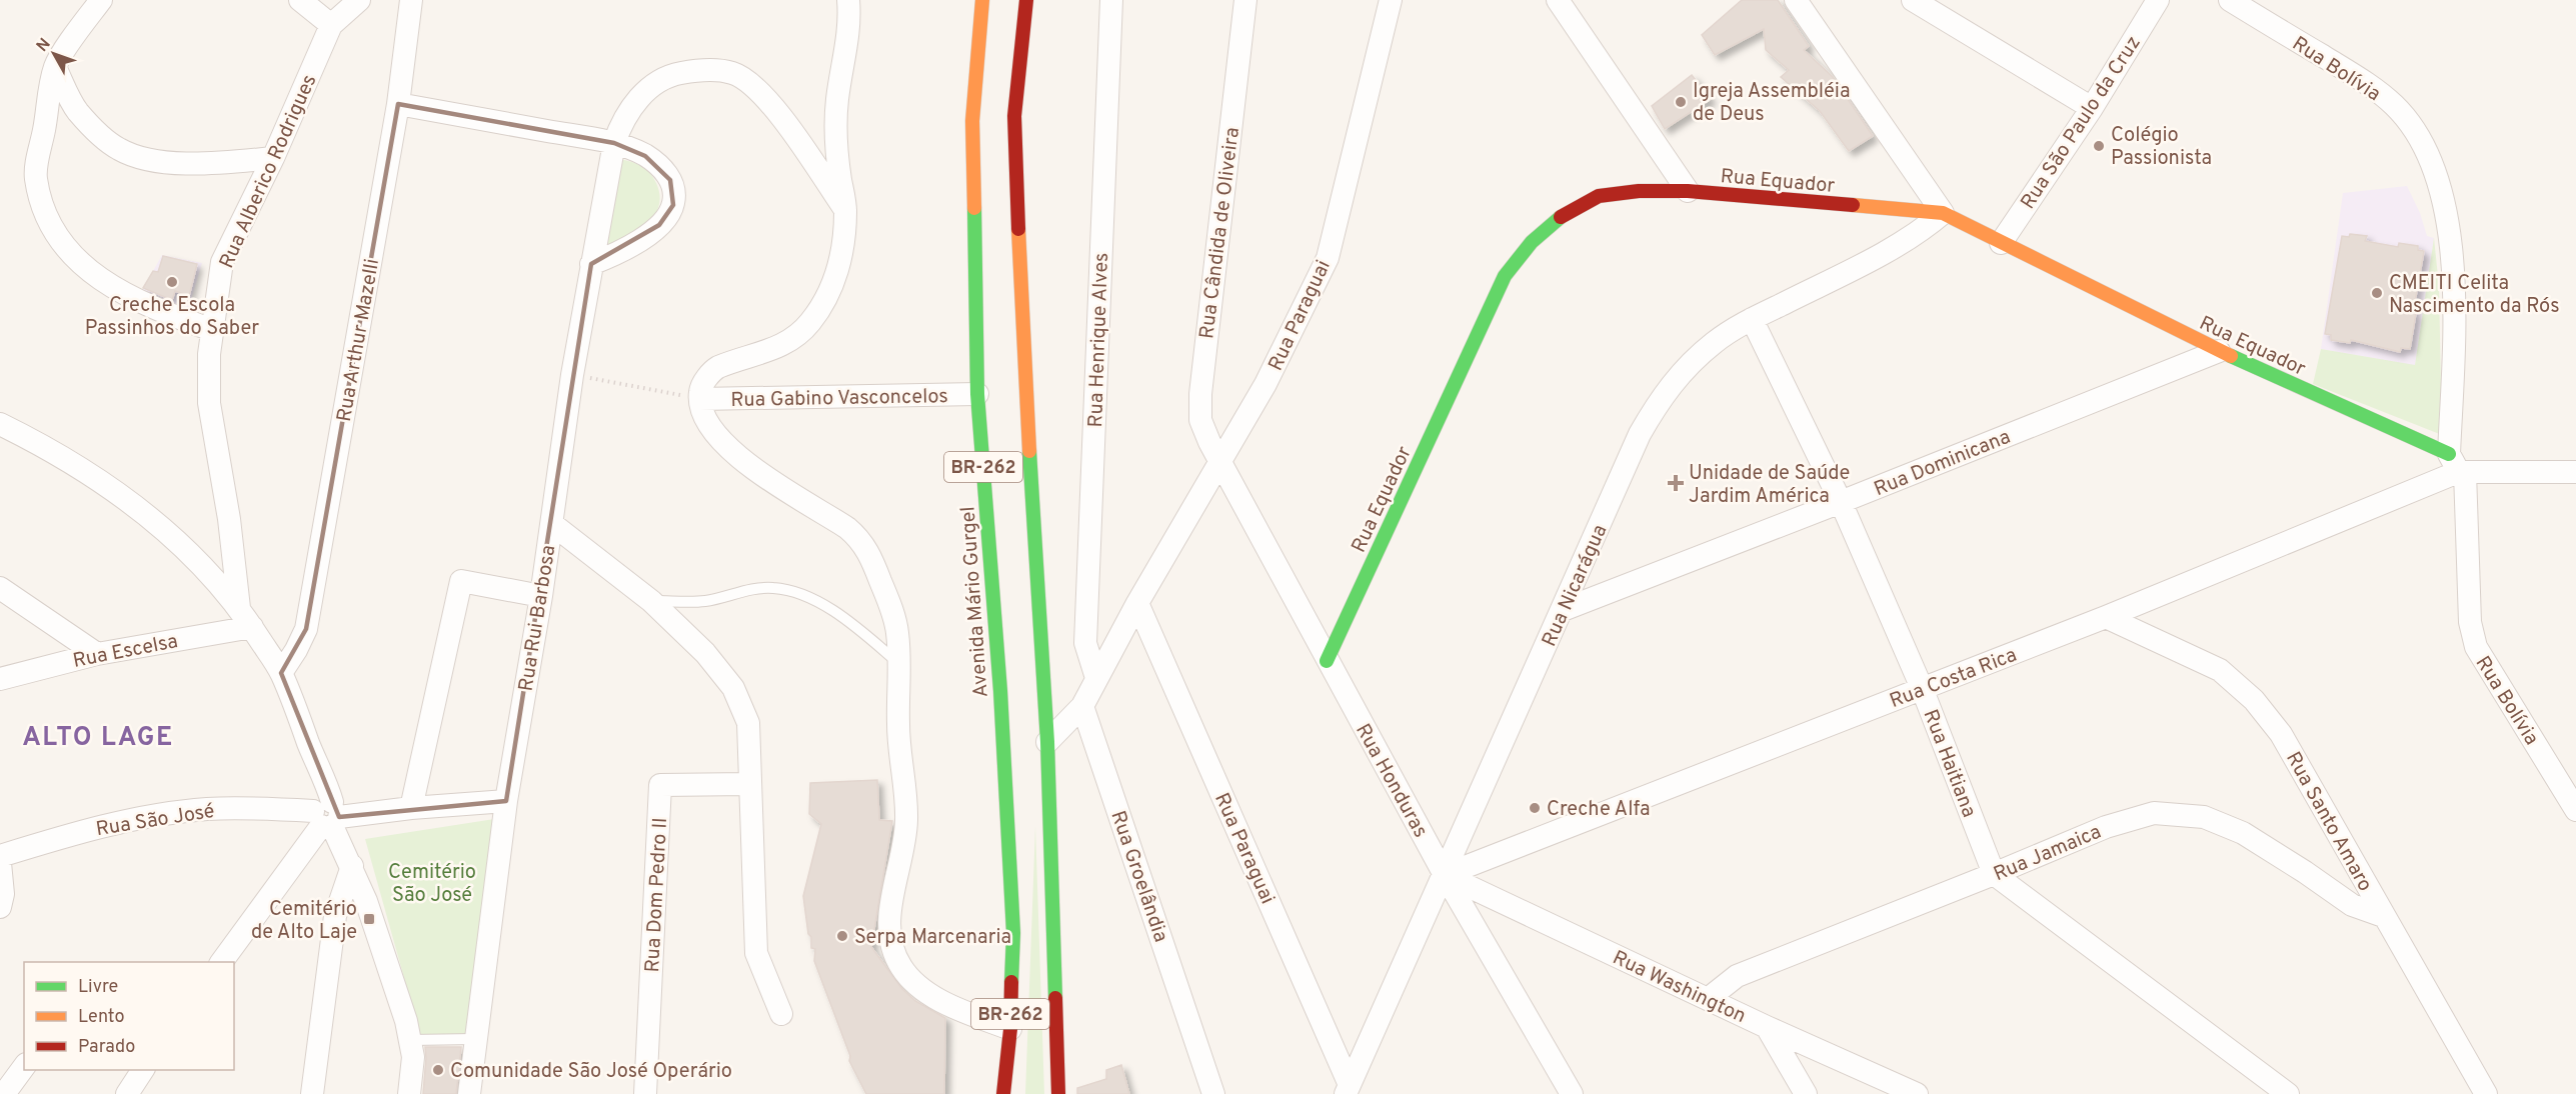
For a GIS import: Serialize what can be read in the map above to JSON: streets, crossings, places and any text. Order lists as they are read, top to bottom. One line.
{"streets":{"main road":["Rua Equador","BR-262","Avenida Mário Gurgel"],"street":["Rua Bolívia","Rua São Paulo da Cruz","Rua Alberico Rodrigues","Rua Cândida de Oliveira","Rua Paraguai","Rua Arthur Mazelli","Rua Henrique Alves","Rua Gabino Vasconcelos","Rua Dominicana","Rua Nicarágua","Rua Rui Barbosa","Rua Escelsa","Rua Costa Rica","Rua Haitiana","Rua Honduras","Rua São José","Rua Santo Amaro","Rua Jamaica","Rua Groelândia","Rua Dom Pedro II","Rua Washington"]},"crossings":[["Rua Bolívia","Rua Equador"],["Rua Bolívia","Rua Costa Rica"],["Rua São Paulo da Cruz","Rua Equador"],["Rua Equador","Rua Dominicana"],["Rua Equador","Rua Nicarágua"],["Rua Equador","Rua Costa Rica"],["Rua Equador","Rua Honduras"],["Rua Cândida de Oliveira","Rua Paraguai"],["Rua Cândida de Oliveira","Rua Honduras"],["Rua Paraguai","Rua Henrique Alves"],["Rua Paraguai","Rua Nicarágua"],["Rua Paraguai","Rua Honduras"],["Rua Paraguai","Rua Groelândia"],["Rua Gabino Vasconcelos","Avenida Mário Gurgel"],["Rua Dominicana","Rua Nicarágua"],["Rua Dominicana","Rua Haitiana"],["Rua Nicarágua","Rua Costa Rica"],["Rua Nicarágua","Rua Haitiana"],["Rua Nicarágua","Rua Honduras"],["Rua Nicarágua","Rua Washington"],["Rua Rui Barbosa","Rua São José"],["Rua Costa Rica","Rua Haitiana"],["Rua Costa Rica","Rua Honduras"],["Rua Costa Rica","Rua Santo Amaro"],["Rua Costa Rica","Rua Washington"],["Rua Haitiana","Rua Jamaica"],["Rua Honduras","Rua Washington"],["Rua Santo Amaro","Rua Jamaica"],["Rua Jamaica","Rua Washington"]],"districts":["ALTO LAGE"],"parks":["Cemitério São José"],"places":{"other":["Igreja Assembléia de Deus","Colégio Passionista","Creche Escola Passinhos do Saber","CMEITI Celita Nascimento da Rós","Creche Alfa","Serpa Marcenaria","Comunidade São José Operário"],"health":["Unidade de Saúde Jardim América"],"transit":["Cemitério de Alto Laje"]},"legend":["Livre","Lento","Parado"],"north":"top left"}
